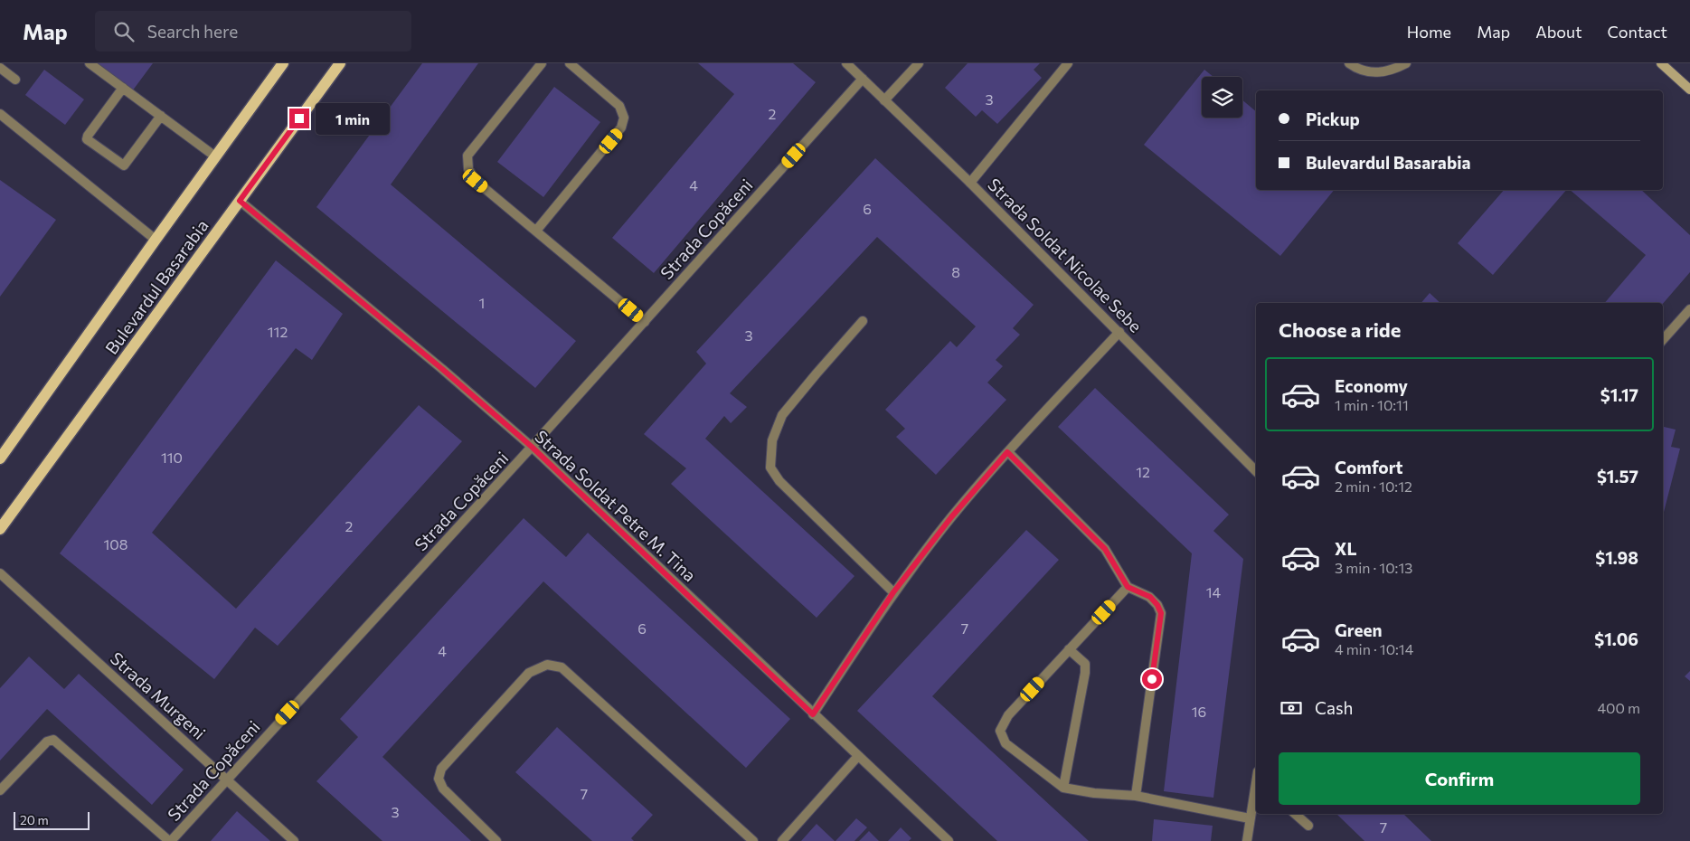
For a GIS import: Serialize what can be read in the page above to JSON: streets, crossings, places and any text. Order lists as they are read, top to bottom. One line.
{"streets":{"main road":["Bulevardul Basarabia"],"street":["Strada Copăceni","Strada Soldat Nicolae Sebe","Strada Soldat Petre M. Tina","Strada Murgeni"]},"crossings":[["Strada Copăceni","Strada Soldat Nicolae Sebe"],["Strada Copăceni","Strada Soldat Petre M. Tina"],["Strada Copăceni","Strada Murgeni"],["Bulevardul Basarabia","Strada Soldat Petre M. Tina"]],"house_numbers":["3","2","4","6","8","1","112","3","110","12","2","108","14","6","7","4","16","7","3","7"],"scale_bar":"20 m","page":{"header":"Map","search":"Search here","nav":["Home","Map","About","Contact"],"banner":["Pickup","Bulevardul Basarabia"],"bubble":"1 min","heading":"Choose a ride","list":[{"name":"Economy","note":"1 min · 10:11","value":"$1.17"},{"name":"Comfort","note":"2 min · 10:12","value":"$1.57"},{"name":"XL","note":"3 min · 10:13","value":"$1.98"},{"name":"Green","note":"4 min · 10:14","value":"$1.06"}],"pay":["Cash","400 m"],"buttons":"Confirm","scale":"20 m"}}
